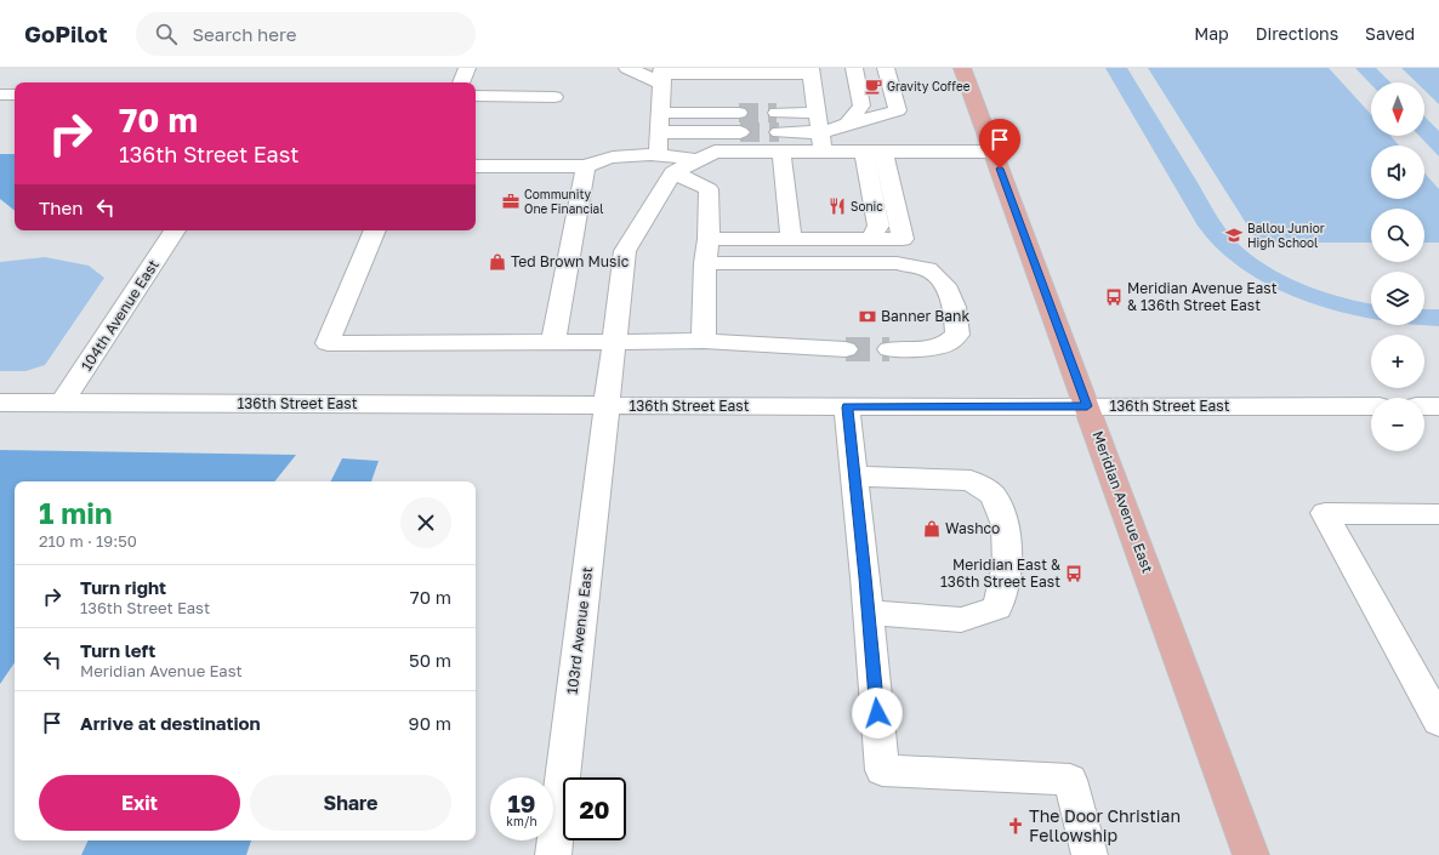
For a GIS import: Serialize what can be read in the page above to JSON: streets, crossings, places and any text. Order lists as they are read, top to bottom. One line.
{"streets":{"main road":["Meridian Avenue East"],"street":["104th Avenue East","136th Street East","103rd Avenue East"]},"crossings":[["104th Avenue East","136th Street East"],["136th Street East","Meridian Avenue East"],["136th Street East","103rd Avenue East"]],"places":{"cafe":["Gravity Coffee"],"office":["Community One Financial"],"restaurant":["Sonic"],"school or university":["Ballou Junior High School"],"shop":["Ted Brown Music","Washco"],"bus stop":["Meridian Avenue East & 136th Street East","Meridian East & 136th Street East"],"bank":["Banner Bank"],"church":["The Door Christian Fellowship"]},"north":"bottom","page":{"header":"GoPilot","search":"Search here","nav":["Map","Directions","Saved"],"map_buttons":["+","−"],"turn":["70 m","136th Street East"],"then":"Then","heading":["1 min","210 m · 19:50"],"list":[{"name":"Turn right","note":"136th Street East","value":"70 m"},{"name":"Turn left","note":"Meridian Avenue East","value":"50 m"},{"name":"Arrive at destination","value":"90 m"}],"buttons":["Exit","Share"],"speed":"19 km/h","limit":"20"}}
